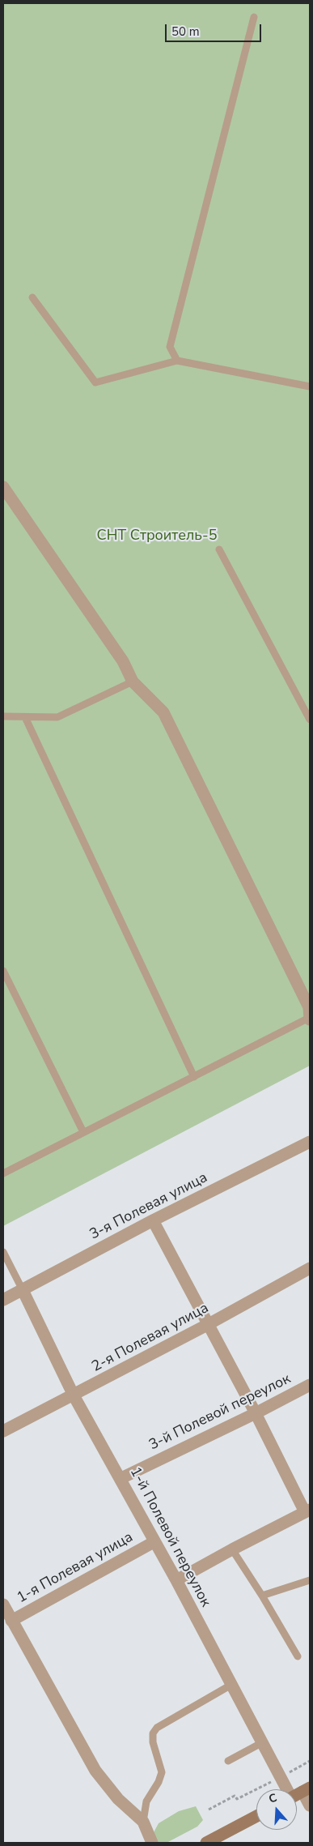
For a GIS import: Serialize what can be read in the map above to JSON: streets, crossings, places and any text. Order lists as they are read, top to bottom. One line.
{"streets":{"street":["3-я Полевая улица","2-я Полевая улица","3-й Полевой переулок","1-й Полевой переулок","1-я Полевая улица"]},"crossings":[["3-я Полевая улица","1-й Полевой переулок"],["2-я Полевая улица","1-й Полевой переулок"],["3-й Полевой переулок","1-й Полевой переулок"],["1-й Полевой переулок","1-я Полевая улица"]],"parks":["СНТ Строитель-5"],"scale_bar":"50 m","north":"top"}
